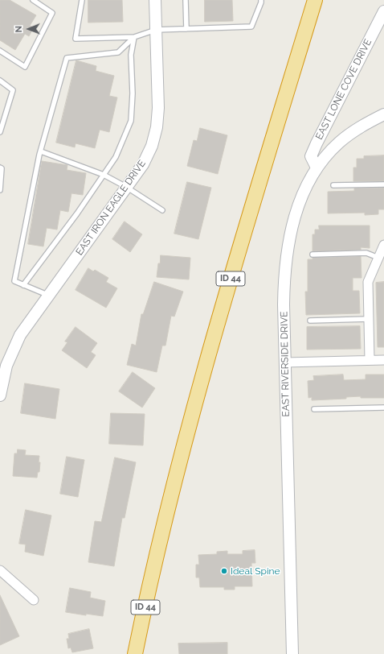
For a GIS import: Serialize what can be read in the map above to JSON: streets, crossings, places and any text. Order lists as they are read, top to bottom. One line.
{"streets":{"highway":["ID 44"],"street":["EAST LONE COVE DRIVE","EAST IRON EAGLE DRIVE","EAST RIVERSIDE DRIVE"]},"crossings":[["EAST LONE COVE DRIVE","EAST RIVERSIDE DRIVE"]],"places":["Ideal Spine"],"north":"left"}
